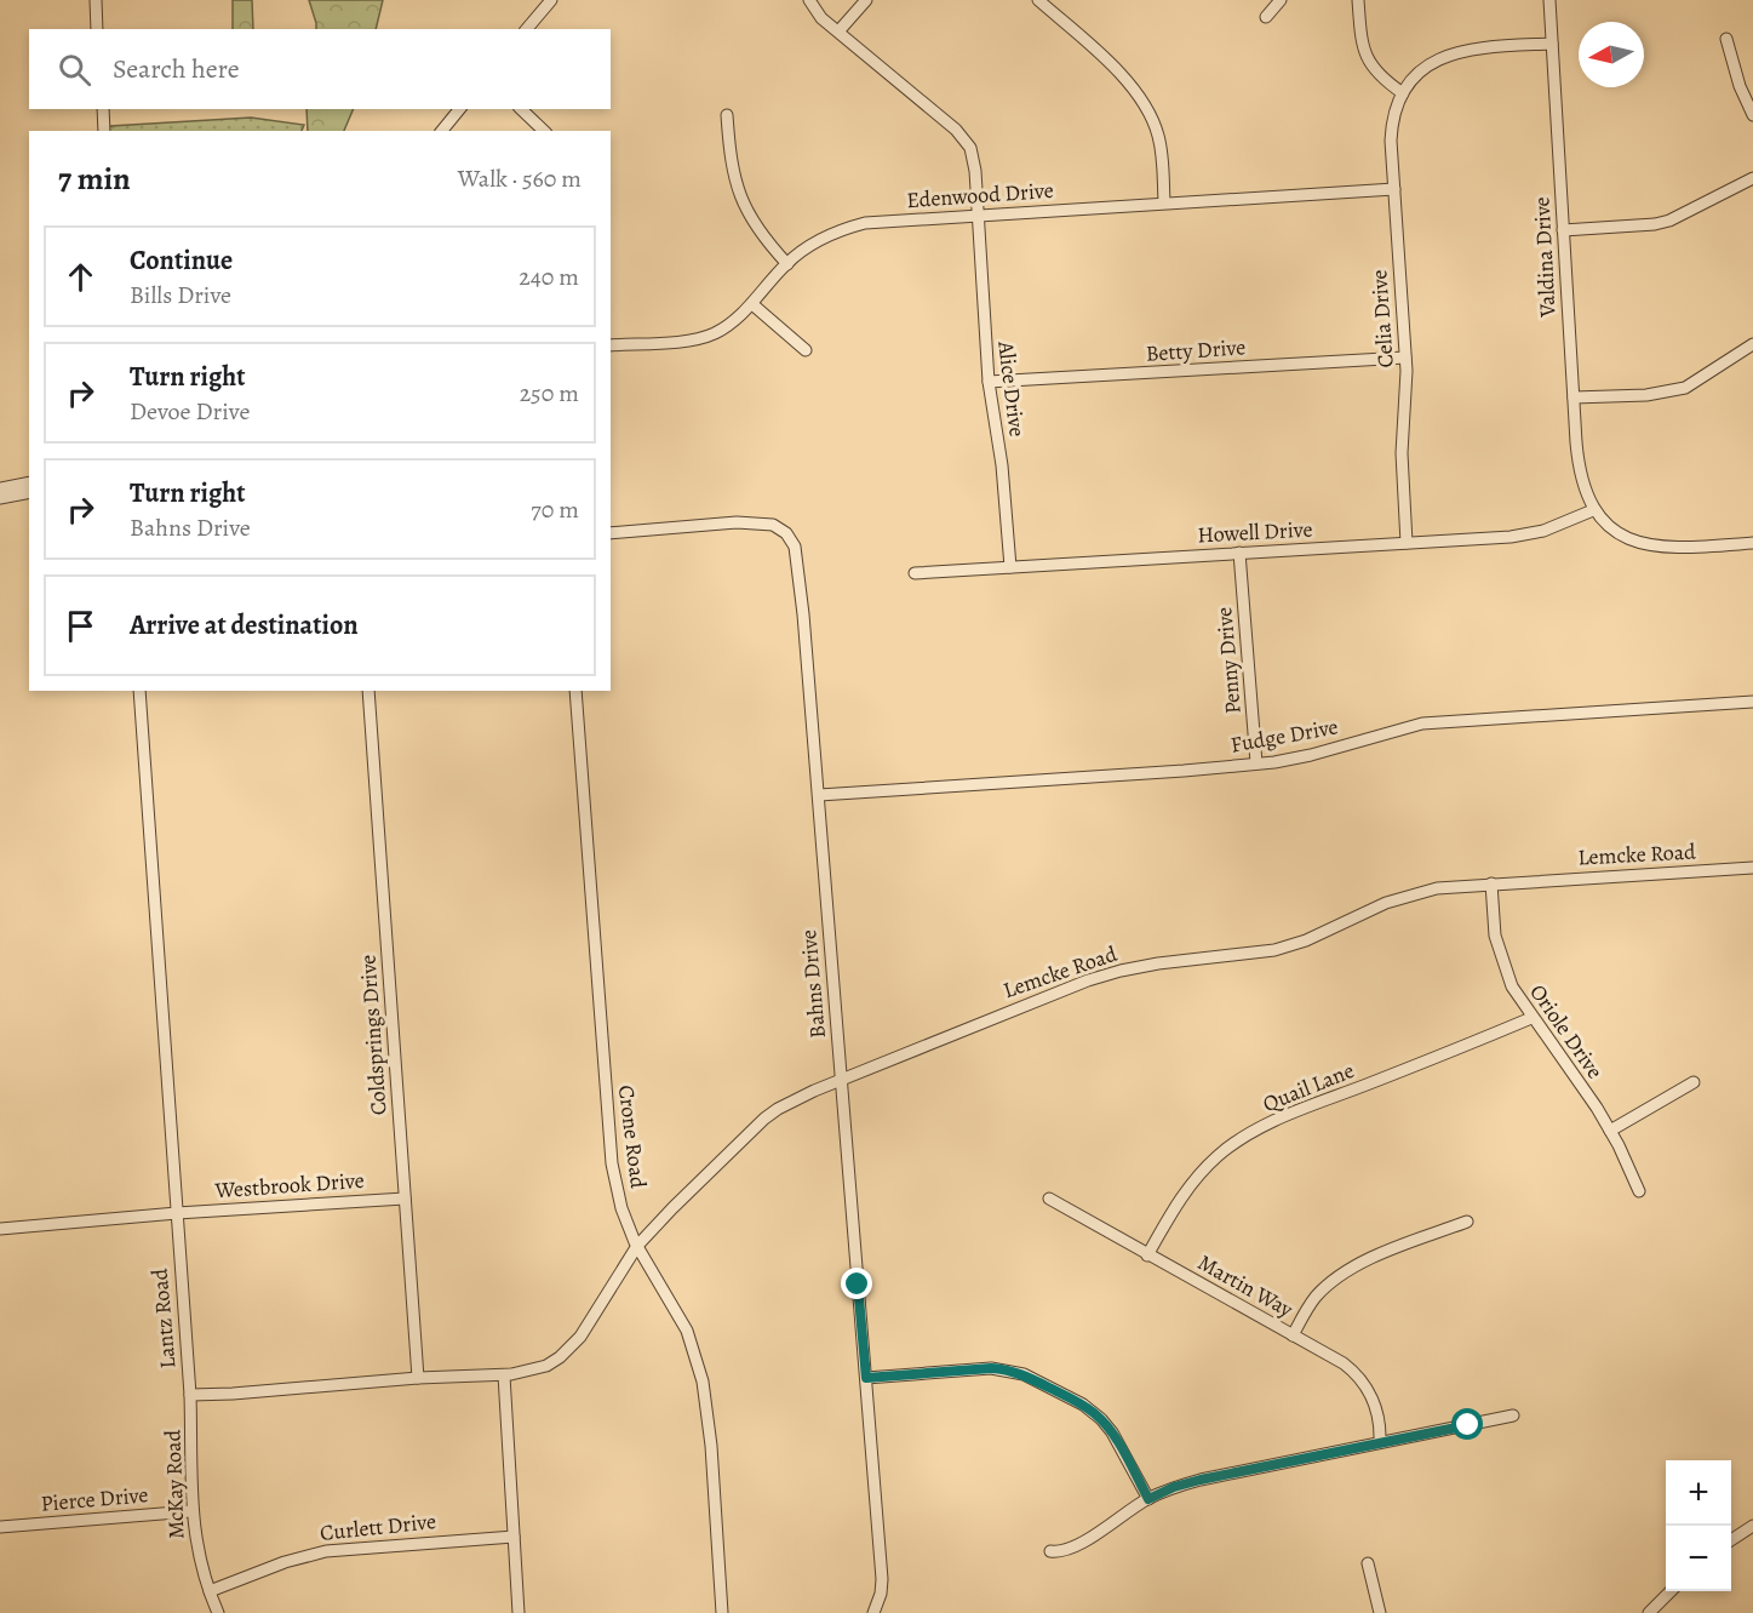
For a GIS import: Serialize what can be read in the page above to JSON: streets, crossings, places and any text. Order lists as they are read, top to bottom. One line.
{"streets":{"street":["Edenwood Drive","Valdina Drive","Celia Drive","Betty Drive","Alice Drive","Howell Drive","Penny Drive","Fudge Drive","Lemcke Road","Bahns Drive","Oriole Drive","Coldsprings Drive","Quail Lane","Crone Road","Westbrook Drive","Martin Way","Lantz Road","McKay Road","Pierce Drive","Curlett Drive"]},"crossings":[["Edenwood Drive","Celia Drive"],["Edenwood Drive","Alice Drive"],["Valdina Drive","Howell Drive"],["Celia Drive","Betty Drive"],["Celia Drive","Howell Drive"],["Betty Drive","Alice Drive"],["Alice Drive","Howell Drive"],["Howell Drive","Penny Drive"],["Penny Drive","Fudge Drive"],["Fudge Drive","Bahns Drive"],["Lemcke Road","Bahns Drive"],["Lemcke Road","Oriole Drive"],["Lemcke Road","Crone Road"],["Lemcke Road","Lantz Road"],["Oriole Drive","Quail Lane"],["Coldsprings Drive","Westbrook Drive"],["Coldsprings Drive","Lantz Road"],["Quail Lane","Martin Way"],["Westbrook Drive","Lantz Road"],["Lantz Road","McKay Road"],["McKay Road","Pierce Drive"],["McKay Road","Curlett Drive"]],"north":"left","page":{"search":"Search here","heading":["7 min","Walk · 560 m"],"list":[["Continue","Bills Drive","240 m"],["Turn right","Devoe Drive","250 m"],["Turn right","Bahns Drive","70 m"],"Arrive at destination"],"map_buttons":["+","−"]}}
